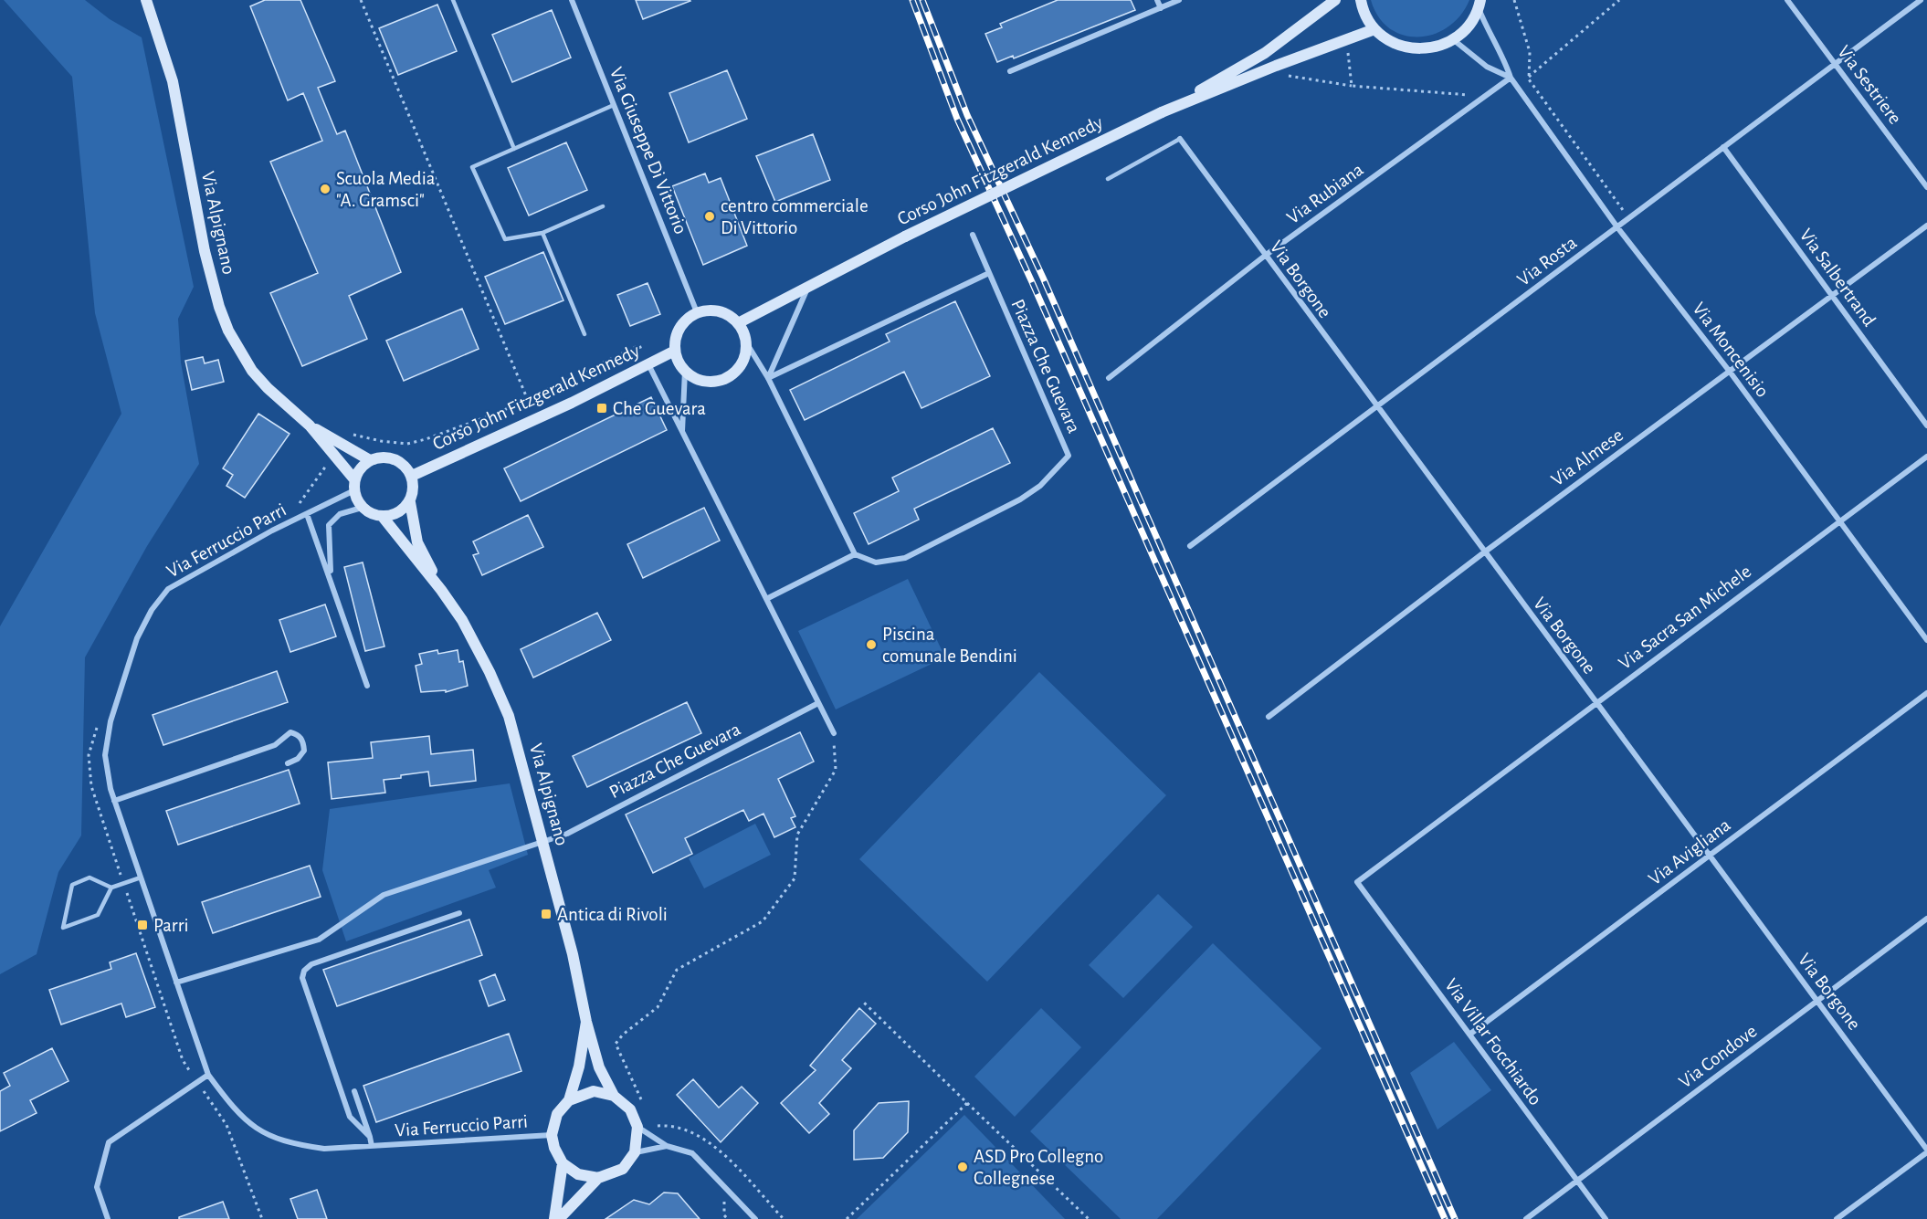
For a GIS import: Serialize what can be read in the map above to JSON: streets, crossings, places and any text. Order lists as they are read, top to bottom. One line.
{"streets":{"street":["Via Sestriere","Via Giuseppe Di Vittorio","Corso John Fitzgerald Kennedy","Via Rubiana","Via Alpignano","Via Rosta","Via Salbertrand","Via Borgone","Via Moncenisio","Piazza Che Guevara","Via Almese","Via Ferruccio Parri","Via Sacra San Michele","Via Avigliana","Via Villar Focchiardo","Via Condove"]},"crossings":[["Via Sestriere","Via Rosta"],["Via Giuseppe Di Vittorio","Corso John Fitzgerald Kennedy"],["Corso John Fitzgerald Kennedy","Via Alpignano"],["Corso John Fitzgerald Kennedy","Via Ferruccio Parri"],["Via Rubiana","Via Borgone"],["Via Rubiana","Via Moncenisio"],["Via Alpignano","Piazza Che Guevara"],["Via Alpignano","Via Ferruccio Parri"],["Via Rosta","Via Salbertrand"],["Via Rosta","Via Borgone"],["Via Rosta","Via Moncenisio"],["Via Salbertrand","Via Almese"],["Via Borgone","Via Almese"],["Via Borgone","Via Sacra San Michele"],["Via Borgone","Via Avigliana"],["Via Borgone","Via Condove"],["Via Moncenisio","Via Almese"],["Via Moncenisio","Via Sacra San Michele"],["Piazza Che Guevara","Via Ferruccio Parri"],["Via Sacra San Michele","Via Villar Focchiardo"],["Via Avigliana","Via Villar Focchiardo"],["Via Villar Focchiardo","Via Condove"]],"places":{"other":["Scuola Media \"A. Gramsci\"","centro commerciale Di Vittorio","Piscina comunale Bendini","ASD Pro Collegno Collegnese"],"transit":["Che Guevara","Antica di Rivoli","Parri"]}}
